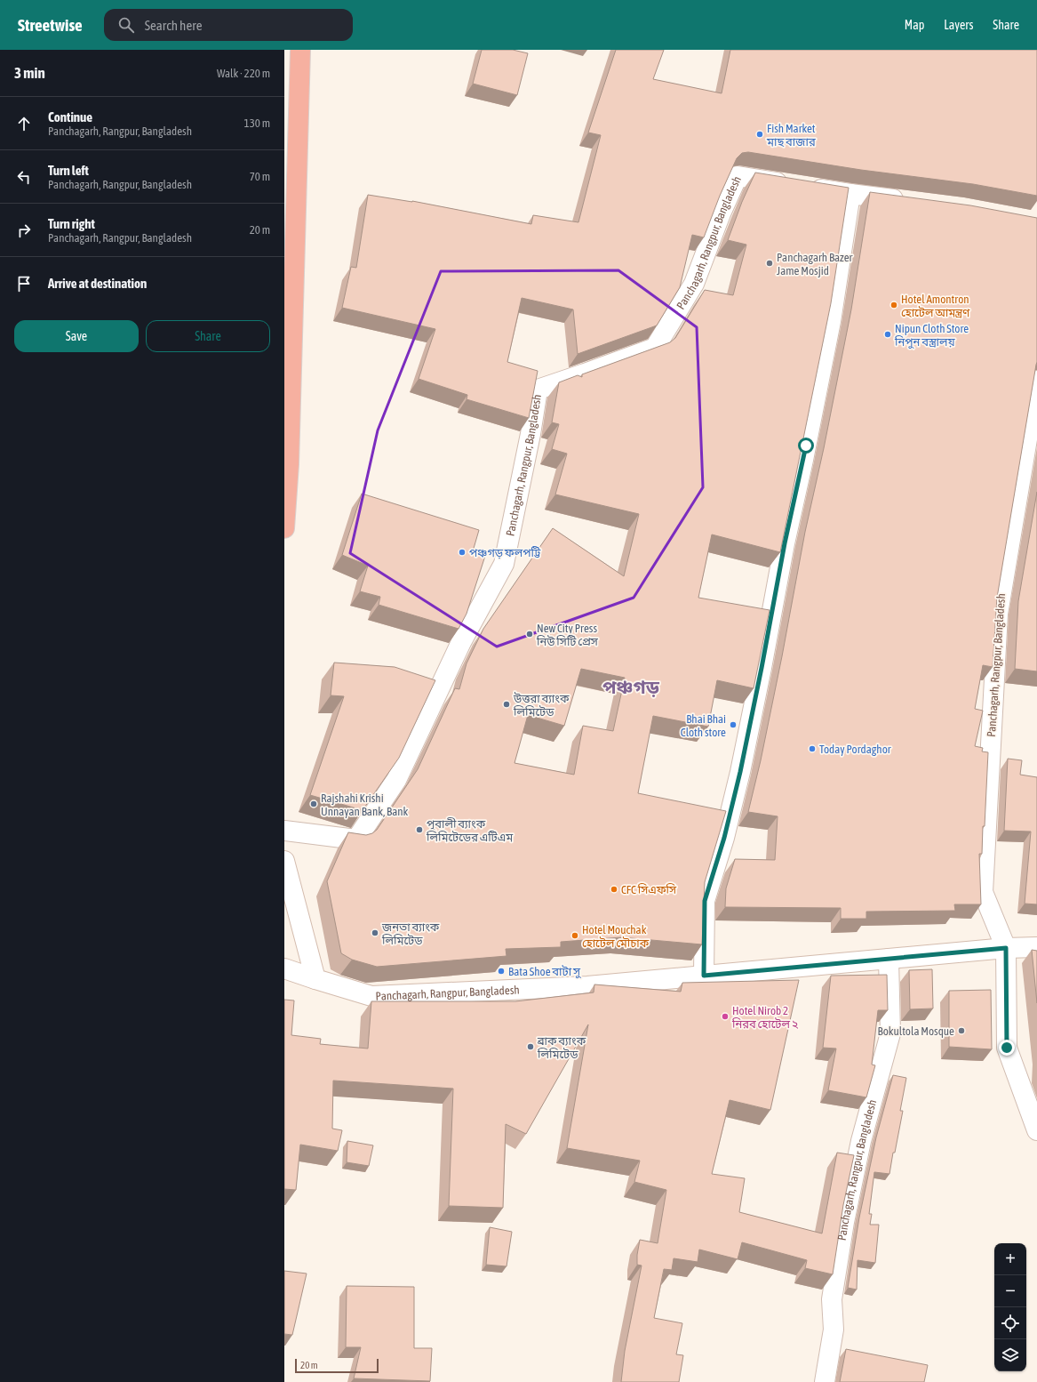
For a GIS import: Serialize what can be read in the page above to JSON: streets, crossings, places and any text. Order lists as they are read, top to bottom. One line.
{"streets":{"street":["Panchagarh, Rangpur, Bangladesh"]},"districts":["পঞ্চগড়"],"places":["Fish Market মাছ বাজার","Panchagarh Bazer Jame Mosjid","Hotel Amontron হোটেল আমন্ত্রণ","Nipun Cloth Store নিপুন বস্ত্রালয়","পঞ্চগড় ফলপট্টি","New City Press নিউ সিটি প্রেস","উত্তরা ব্যাংক লিমিটেড","Bhai Bhai Cloth store","Today Pordaghor","Rajshahi Krishi Unnayan Bank, Bank","পূবালী ব্যাংক লিমিটেডের এটিএম","CFC সিএফসি","জনতা ব্যাংক লিমিটেড","Hotel Mouchak হোটেল মৌচাক","Bata Shoe বাটা সু","Hotel Nirob 2 নিরব হোটেল ২","Bokultola Mosque","ব্রাক ব্যাংক লিমিটেড"],"scale_bar":"20 m","page":{"header":"Streetwise","search":"Search here","nav":["Map","Layers","Share"],"heading":["3 min","Walk · 220 m"],"list":[["Continue","Panchagarh, Rangpur, Bangladesh","130 m"],["Turn left","Panchagarh, Rangpur, Bangladesh","70 m"],["Turn right","Panchagarh, Rangpur, Bangladesh","20 m"],"Arrive at destination"],"buttons":["Save","Share"],"map_buttons":["+","−"],"scale":"20 m"}}
